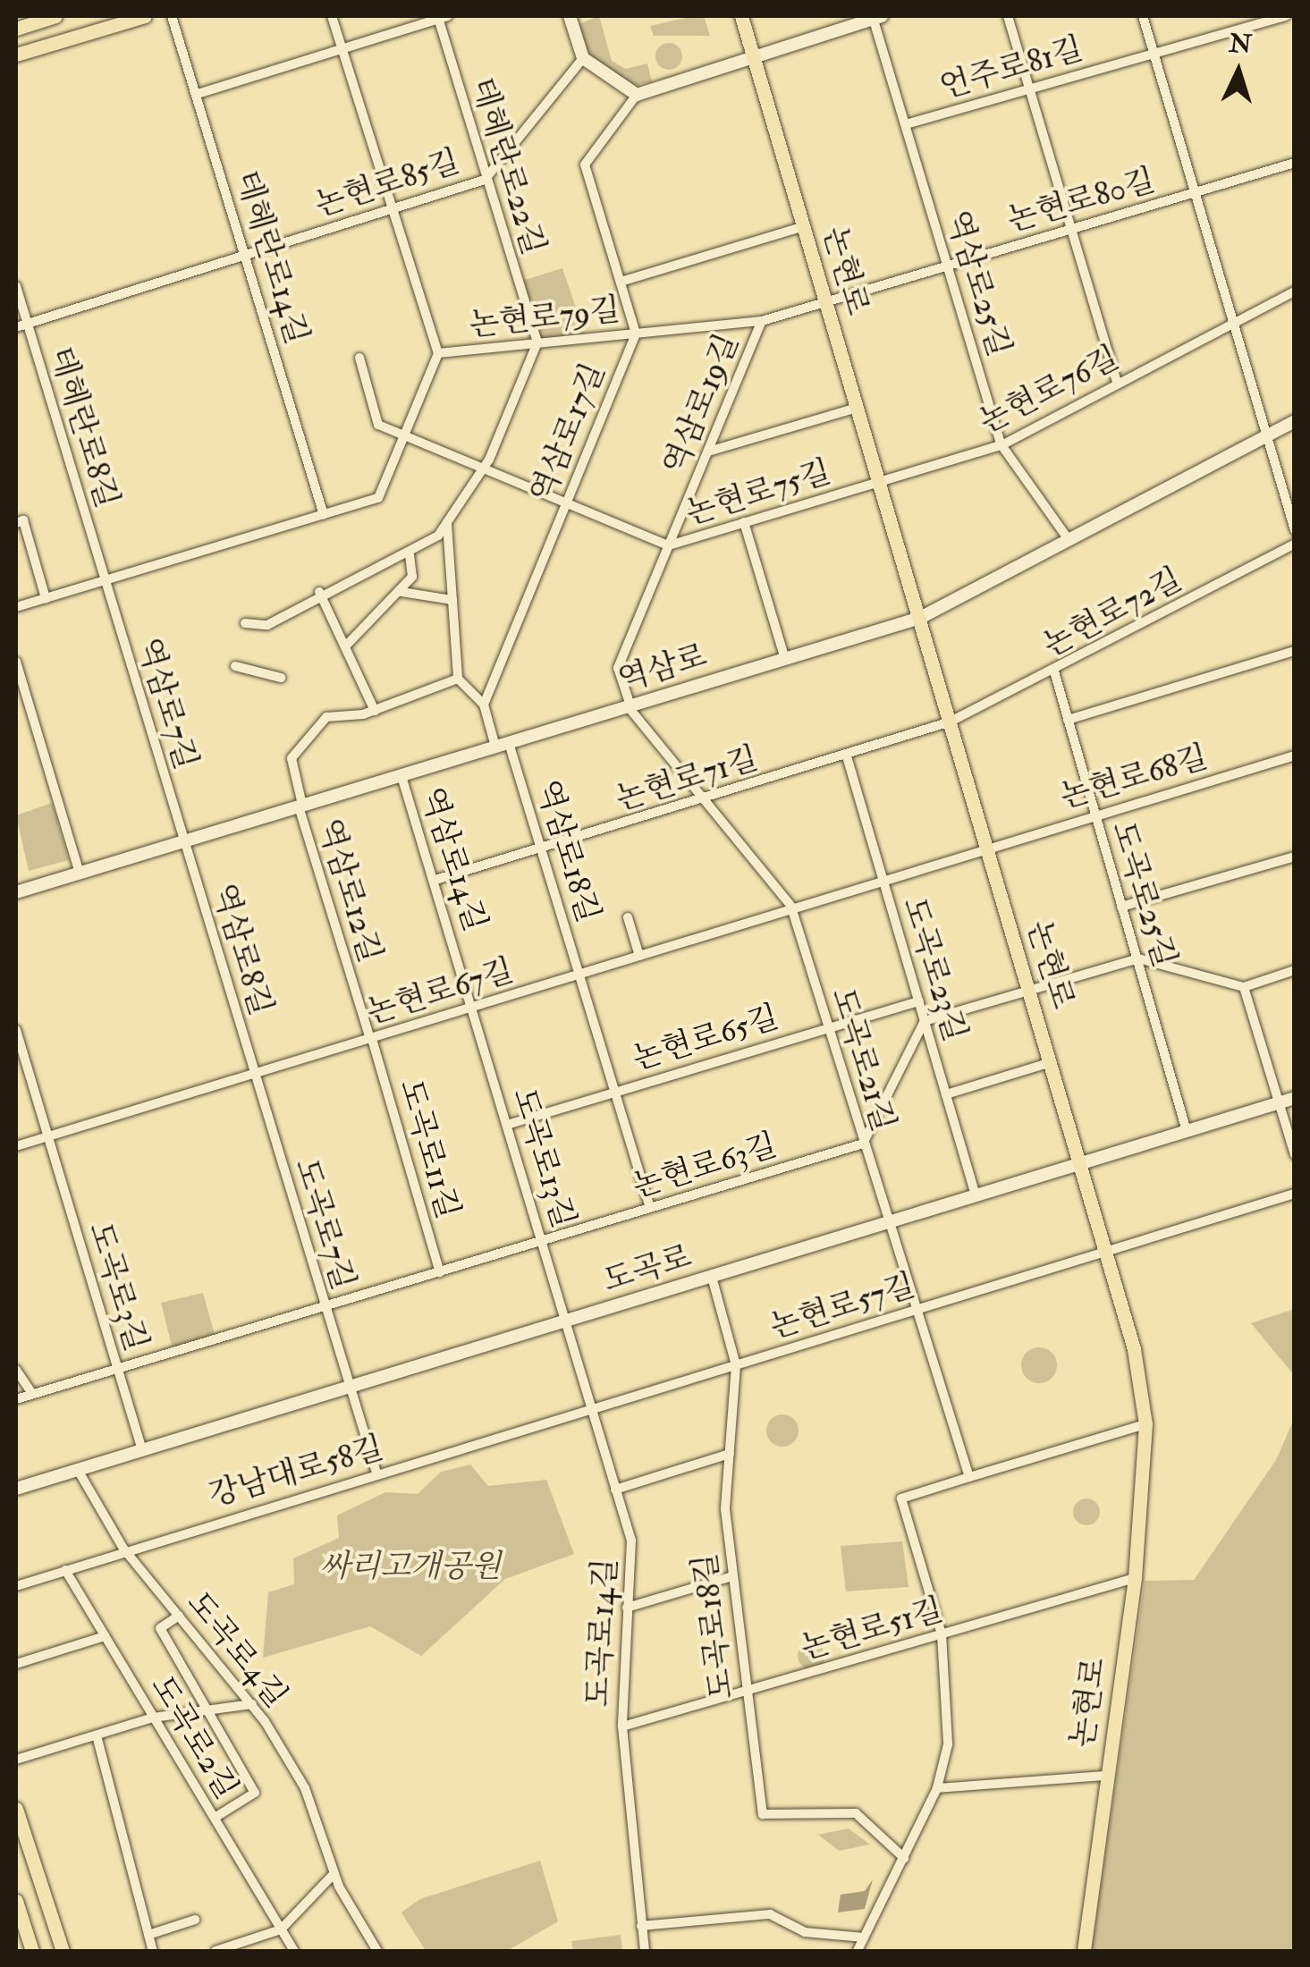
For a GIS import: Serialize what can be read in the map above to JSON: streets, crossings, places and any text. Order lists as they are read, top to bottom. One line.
{"streets":{"main road":["논현로","역삼로","도곡로"],"street":["언주로81길","테헤란로22길","논현로85길","논현로80길","테헤란로14길","역삼로25길","논현로79길","논현로76길","역삼로19길","테헤란로8길","역삼로17길","논현로75길","논현로72길","역삼로7길","논현로68길","논현로71길","역삼로18길","역삼로14길","역삼로12길","도곡로25길","역삼로8길","도곡로23길","논현로67길","논현로65길","도곡로21길","도곡로11길","도곡로13길","논현로63길","도곡로7길","도곡로3길","논현로57길","강남대로58길","도곡로18길","논현로51길","도곡로14길","도곡로4길","도곡로2길"]},"crossings":[["언주로81길","역삼로25길"],["테헤란로22길","논현로85길"],["테헤란로22길","논현로79길"],["논현로85길","테헤란로14길"],["논현로85길","테헤란로8길"],["논현로80길","논현로"],["논현로80길","역삼로25길"],["논현로80길","논현로79길"],["테헤란로14길","논현로79길"],["논현로","논현로79길"],["논현로","논현로76길"],["논현로","논현로75길"],["논현로","논현로72길"],["논현로","역삼로"],["논현로","논현로68길"],["논현로","논현로71길"],["논현로","논현로67길"],["논현로","도곡로"],["논현로","논현로57길"],["논현로","논현로51길"],["역삼로25길","논현로76길"],["역삼로25길","역삼로"],["논현로79길","역삼로19길"],["논현로79길","테헤란로8길"],["논현로79길","역삼로17길"],["논현로79길","논현로75길"],["논현로79길","역삼로7길"],["논현로76길","논현로75길"],["역삼로19길","논현로75길"],["역삼로19길","역삼로"],["테헤란로8길","역삼로7길"],["역삼로17길","논현로75길"],["논현로72길","논현로71길"],["논현로72길","도곡로25길"],["역삼로","역삼로7길"],["역삼로","역삼로18길"],["역삼로","역삼로14길"],["역삼로","역삼로12길"],["역삼로","역삼로8길"],["역삼로7길","역삼로8길"],["논현로68길","도곡로25길"],["논현로68길","논현로67길"],["논현로71길","역삼로18길"],["논현로71길","역삼로14길"],["논현로71길","도곡로23길"],["역삼로18길","논현로67길"],["역삼로18길","논현로65길"],["역삼로18길","논현로63길"],["역삼로14길","논현로67길"],["역삼로14길","도곡로13길"],["역삼로12길","논현로67길"],["역삼로12길","도곡로11길"],["도곡로25길","도곡로"],["역삼로8길","논현로67길"],["역삼로8길","도곡로7길"],["도곡로23길","논현로67길"],["도곡로23길","논현로65길"],["도곡로23길","도곡로"],["논현로67길","도곡로21길"],["논현로67길","도곡로11길"],["논현로67길","도곡로13길"],["논현로67길","도곡로7길"],["논현로67길","도곡로3길"],["논현로65길","도곡로21길"],["논현로65길","도곡로13길"],["도곡로21길","논현로63길"],["도곡로21길","도곡로"],["도곡로21길","논현로57길"],["도곡로11길","논현로63길"],["도곡로13길","논현로63길"],["도곡로13길","도곡로"],["도곡로13길","도곡로14길"],["논현로63길","도곡로7길"],["논현로63길","도곡로3길"],["도곡로7길","도곡로"],["도곡로7길","강남대로58길"],["도곡로","도곡로3길"],["도곡로","도곡로18길"],["도곡로","도곡로14길"],["도곡로","도곡로4길"],["논현로57길","강남대로58길"],["논현로57길","도곡로18길"],["논현로57길","도곡로14길"],["강남대로58길","도곡로14길"],["강남대로58길","도곡로4길"],["강남대로58길","도곡로2길"],["도곡로18길","논현로51길"],["논현로51길","도곡로14길"]],"parks":["싸리고개공원"],"north":"top"}
